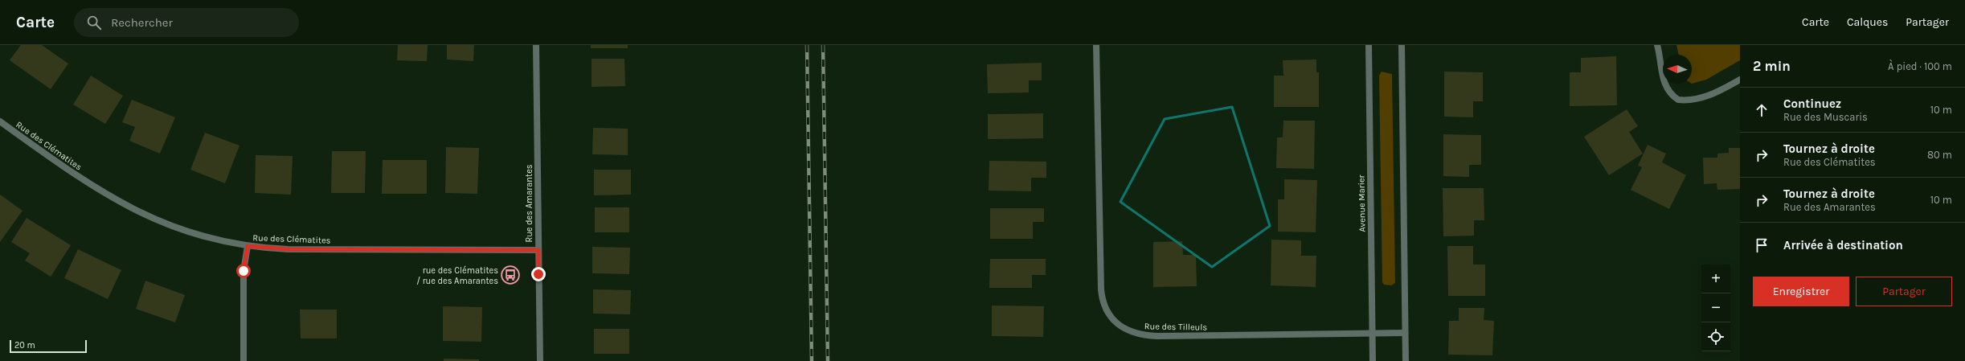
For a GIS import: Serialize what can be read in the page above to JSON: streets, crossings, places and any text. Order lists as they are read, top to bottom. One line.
{"streets":{"street":["Rue des Clématites","Rue des Amarantes","Avenue Marier","Rue des Tilleuls"]},"crossings":[["Rue des Clématites","Rue des Amarantes"],["Avenue Marier","Rue des Tilleuls"]],"places":{"bus stop":["rue des Clématites / rue des Amarantes"]},"scale_bar":"20 m","north":"left","page":{"header":"Carte","search":"Rechercher","nav":["Carte","Calques","Partager"],"heading":["2 min","À pied · 100 m"],"list":[["Continuez","Rue des Muscaris","10 m"],["Tournez à droite","Rue des Clématites","80 m"],["Tournez à droite","Rue des Amarantes","10 m"],"Arrivée à destination"],"map_buttons":["+","−"],"buttons":["Enregistrer","Partager"],"scale":"20 m"}}
